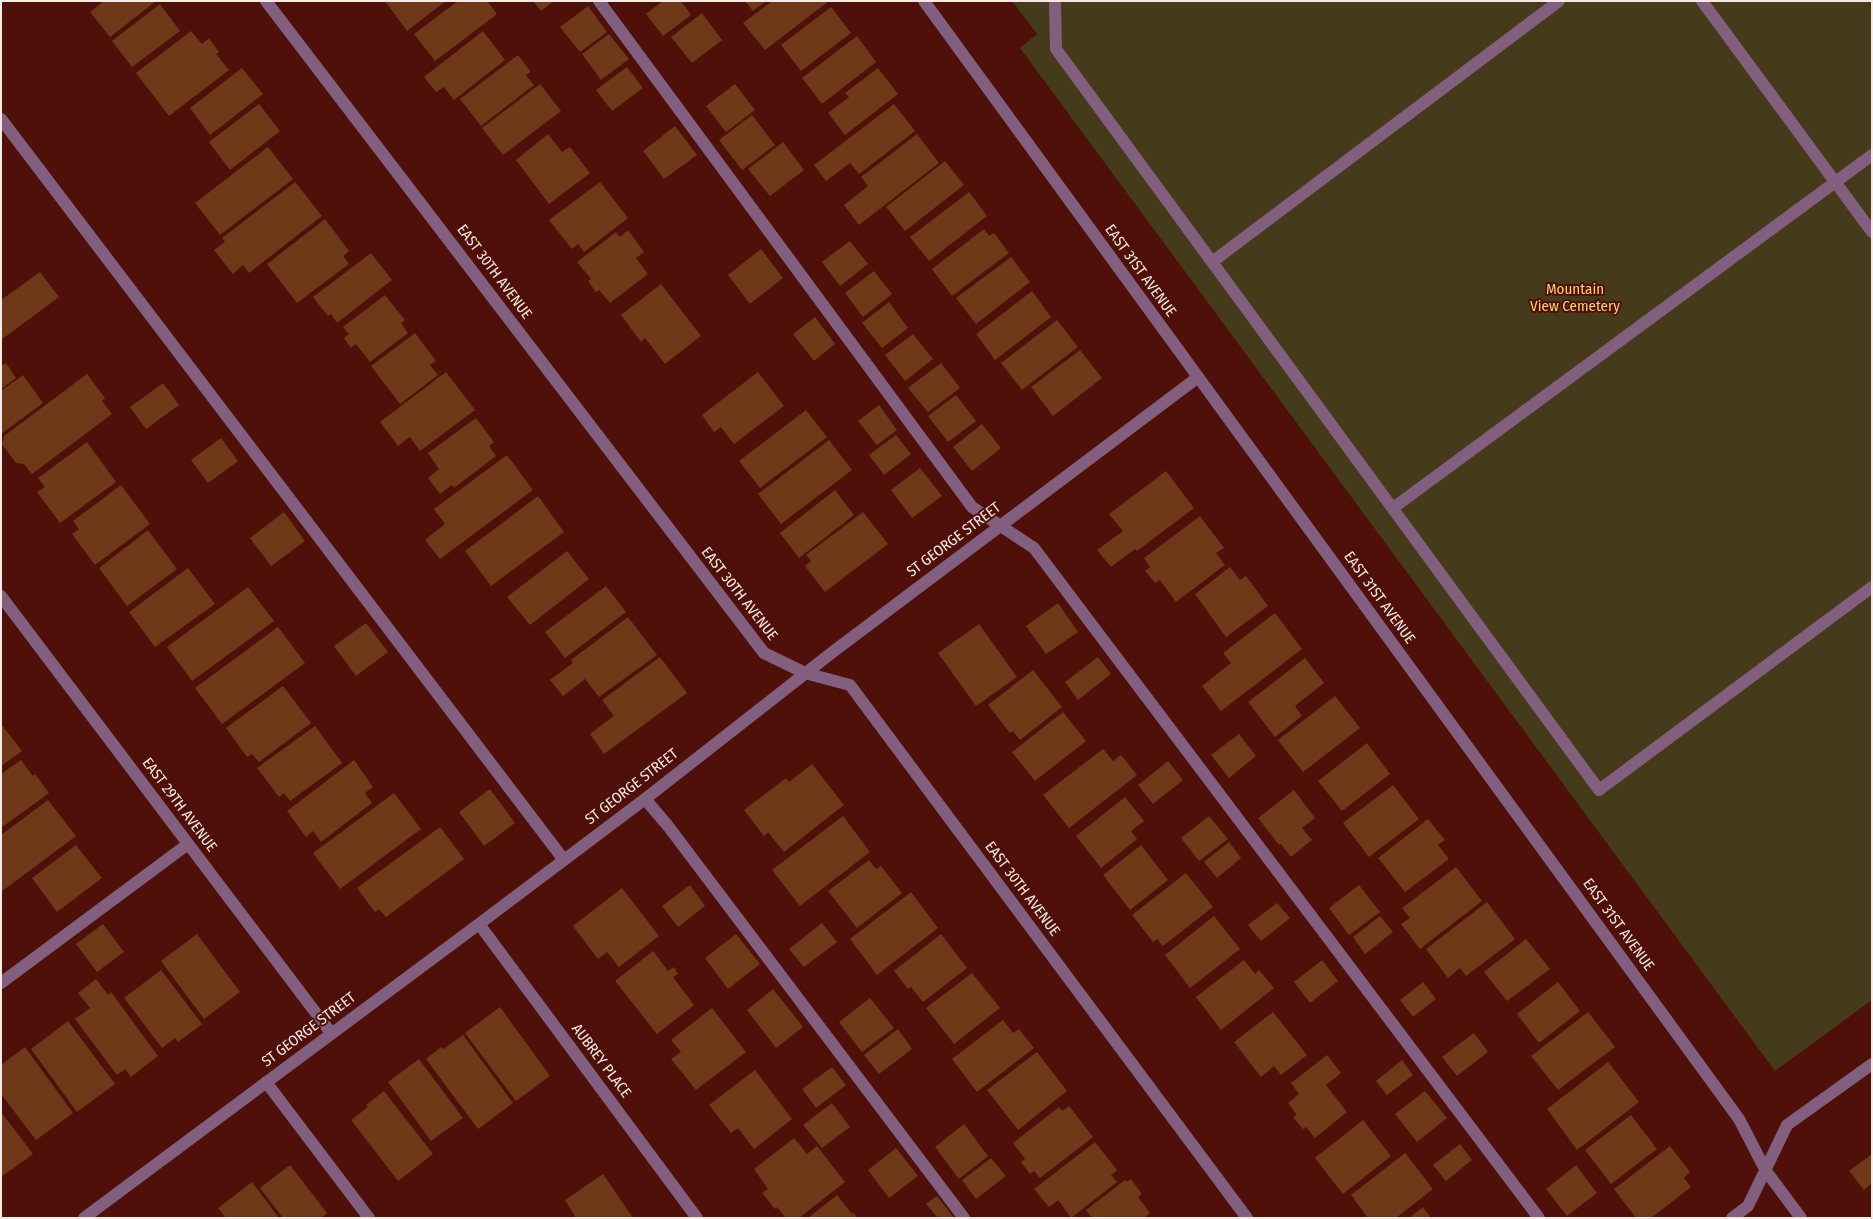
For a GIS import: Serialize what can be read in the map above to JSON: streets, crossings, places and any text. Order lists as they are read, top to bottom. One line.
{"streets":{"street":["EAST 31ST AVENUE","EAST 30TH AVENUE","ST GEORGE STREET","EAST 29TH AVENUE","AUBREY PLACE"]},"crossings":[["EAST 31ST AVENUE","ST GEORGE STREET"],["EAST 30TH AVENUE","ST GEORGE STREET"],["ST GEORGE STREET","EAST 29TH AVENUE"],["ST GEORGE STREET","AUBREY PLACE"]],"parks":["Mountain View Cemetery"]}
